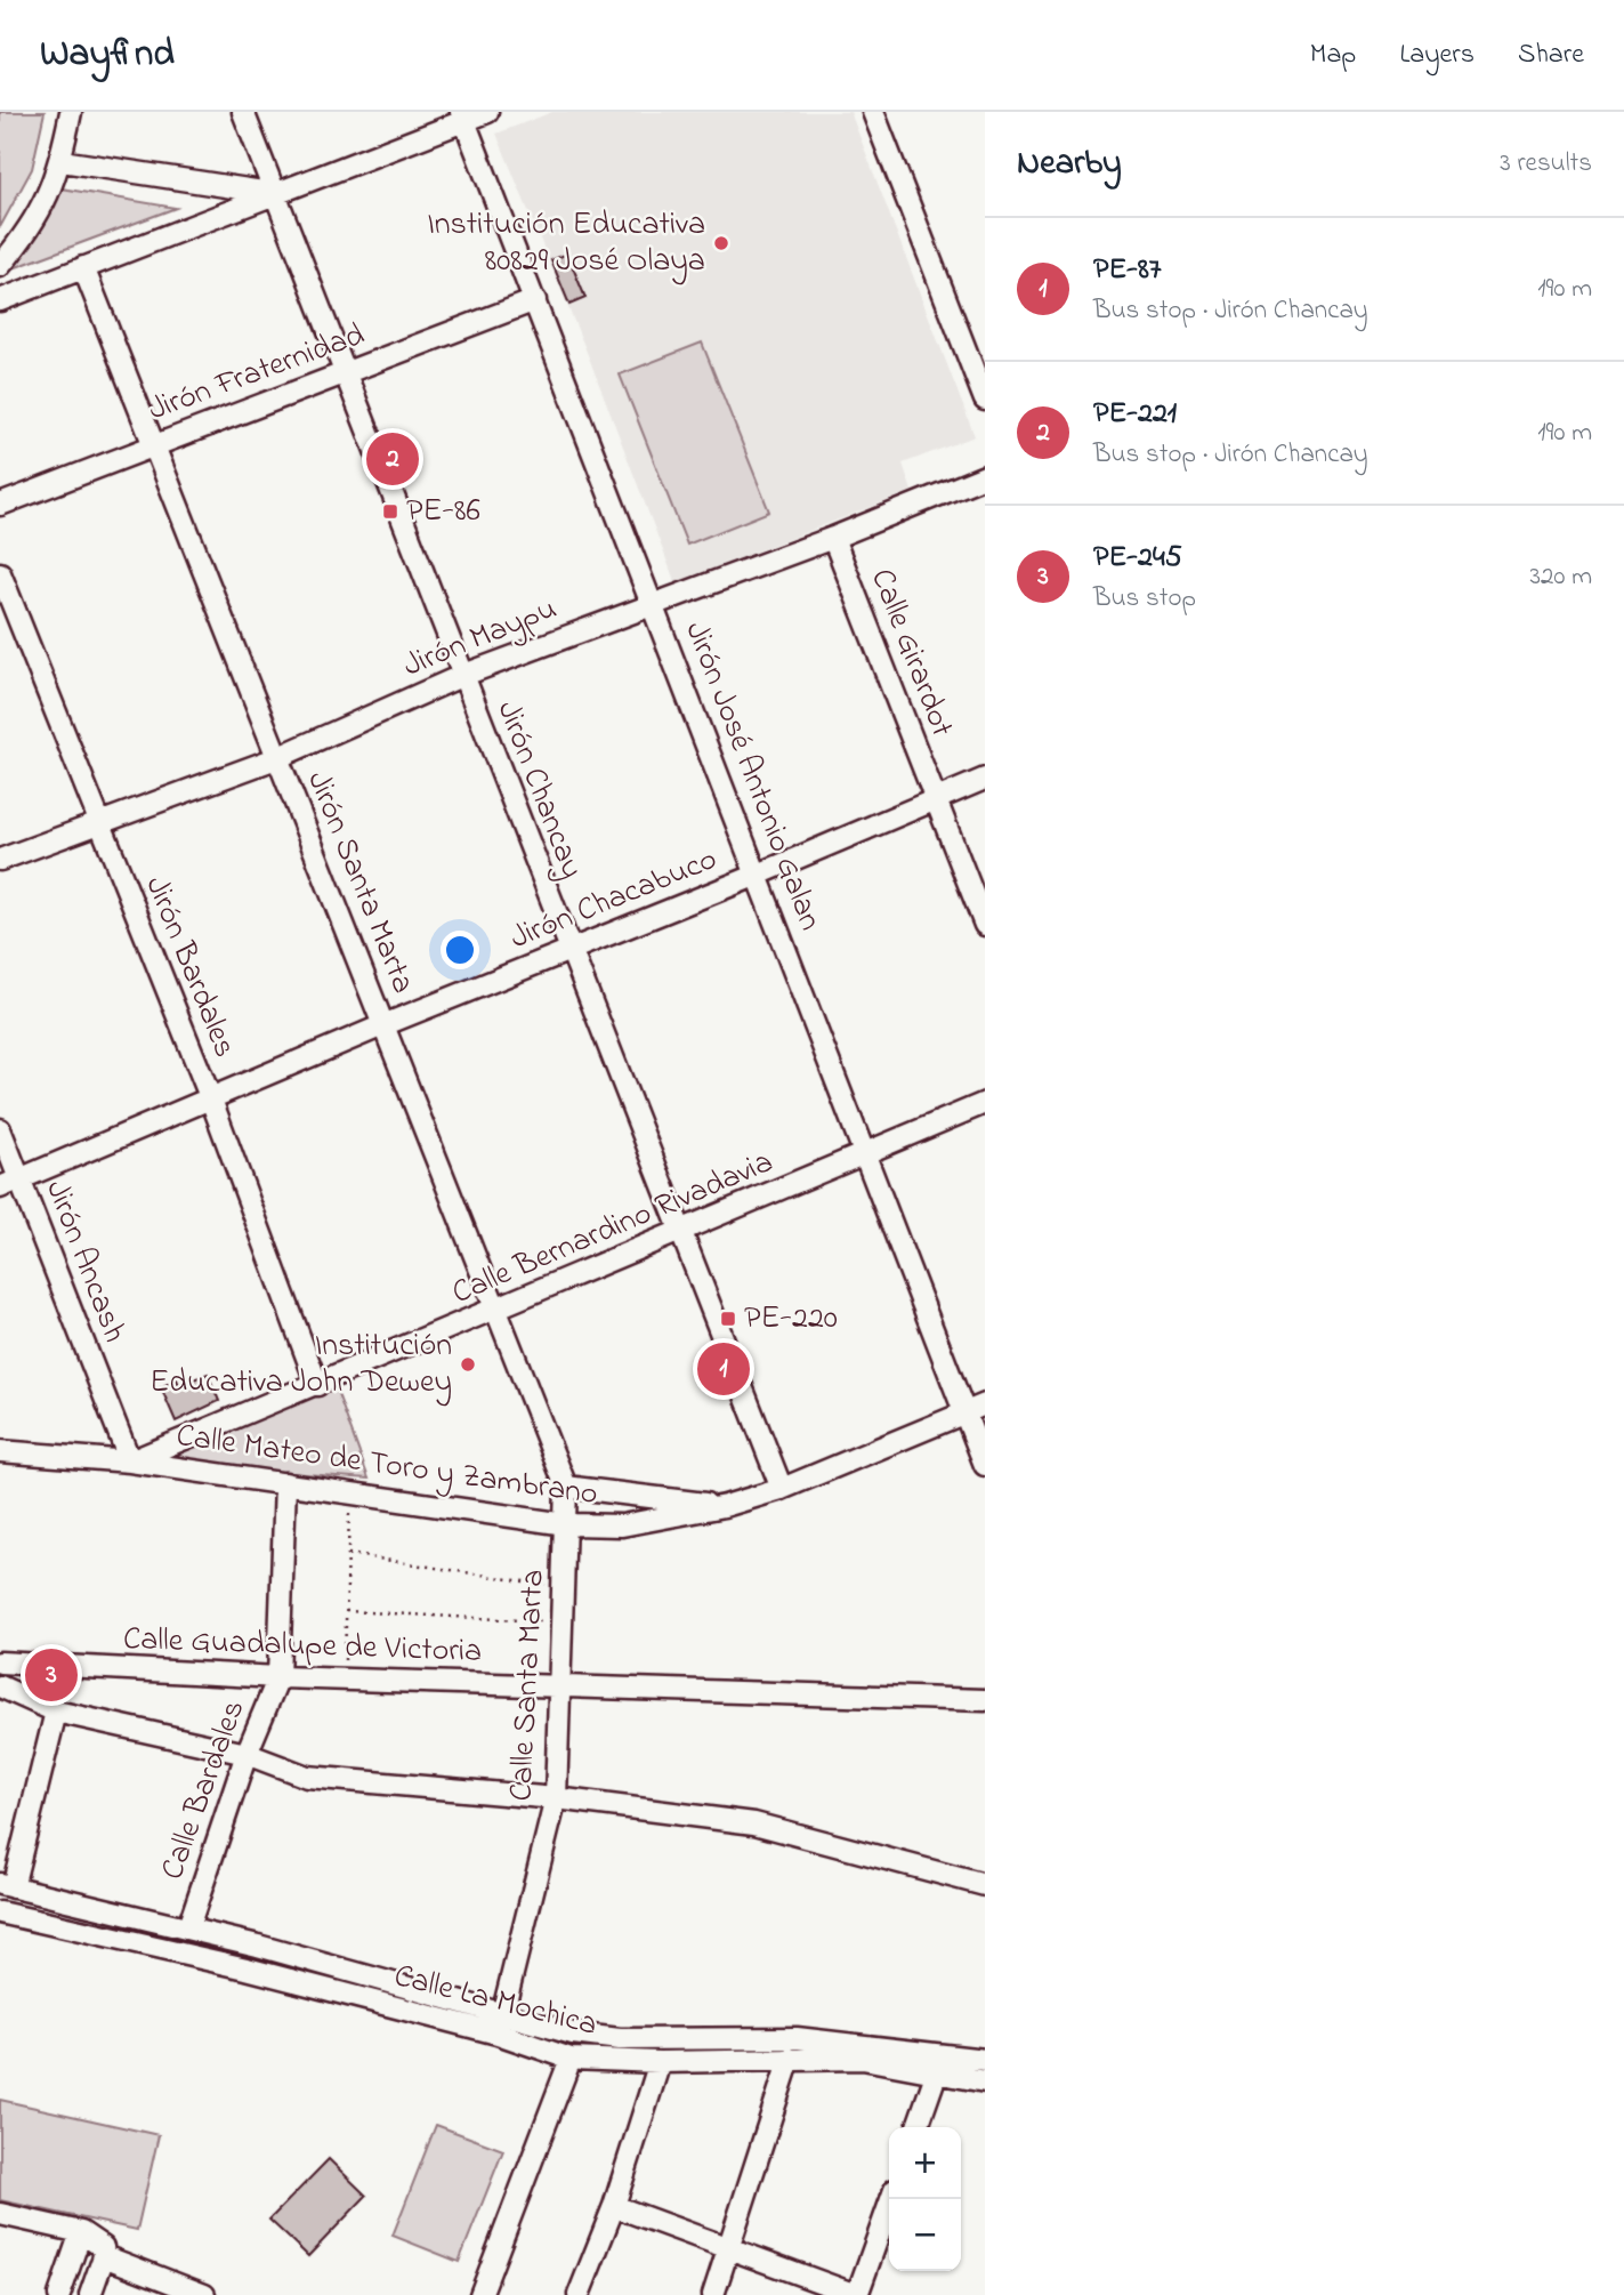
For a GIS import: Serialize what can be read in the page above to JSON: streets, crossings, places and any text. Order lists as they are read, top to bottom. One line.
{"streets":{"street":["Jirón Fraternidad","Jirón Maypu","Calle Girardot","Jirón José Antonio Galan","Jirón Chancay","Jirón Santa Marta","Jirón Chacabuco","Jirón Bardales","Calle Bernardino Rivadavia","Jirón Ancash","Calle Mateo de Toro y Zambrano","Calle Guadalupe de Victoria","Calle Santa Marta","Calle Bardales","Calle La Mochica"]},"crossings":[["Jirón Fraternidad","Jirón José Antonio Galan"],["Jirón Fraternidad","Jirón Chancay"],["Jirón Fraternidad","Jirón Santa Marta"],["Jirón Maypu","Calle Girardot"],["Jirón Maypu","Jirón José Antonio Galan"],["Jirón Maypu","Jirón Chancay"],["Jirón Maypu","Jirón Santa Marta"],["Jirón Maypu","Jirón Bardales"],["Calle Girardot","Jirón Chacabuco"],["Jirón José Antonio Galan","Jirón Chacabuco"],["Jirón José Antonio Galan","Calle Bernardino Rivadavia"],["Jirón José Antonio Galan","Calle Mateo de Toro y Zambrano"],["Jirón Chancay","Jirón Chacabuco"],["Jirón Chancay","Calle Bernardino Rivadavia"],["Jirón Chancay","Calle Mateo de Toro y Zambrano"],["Jirón Santa Marta","Jirón Chacabuco"],["Jirón Santa Marta","Calle Bernardino Rivadavia"],["Jirón Santa Marta","Calle Mateo de Toro y Zambrano"],["Jirón Santa Marta","Calle Santa Marta"],["Jirón Chacabuco","Jirón Bardales"],["Jirón Chacabuco","Jirón Ancash"],["Jirón Bardales","Calle Bernardino Rivadavia"],["Calle Bernardino Rivadavia","Jirón Ancash"],["Calle Bernardino Rivadavia","Calle Mateo de Toro y Zambrano"],["Jirón Ancash","Calle Mateo de Toro y Zambrano"],["Calle Mateo de Toro y Zambrano","Calle Santa Marta"],["Calle Mateo de Toro y Zambrano","Calle Bardales"],["Calle Guadalupe de Victoria","Calle Santa Marta"],["Calle Guadalupe de Victoria","Calle Bardales"],["Calle Santa Marta","Calle La Mochica"],["Calle Bardales","Calle La Mochica"]],"places":{"other":["Institución Educativa 80829 José Olaya","Institución Educativa John Dewey"],"transit":["PE-86","PE-220"]},"page":{"header":"Wayfind","nav":["Map","Layers","Share"],"heading":["Nearby","3 results"],"list":[{"mark":"1","name":"PE-87","note":"Bus stop · Jirón Chancay","value":"190 m"},{"mark":"2","name":"PE-221","note":"Bus stop · Jirón Chancay","value":"190 m"},{"mark":"3","name":"PE-245","note":"Bus stop","value":"320 m"}],"pins":["2","1","3"],"map_buttons":["+","−"]}}
